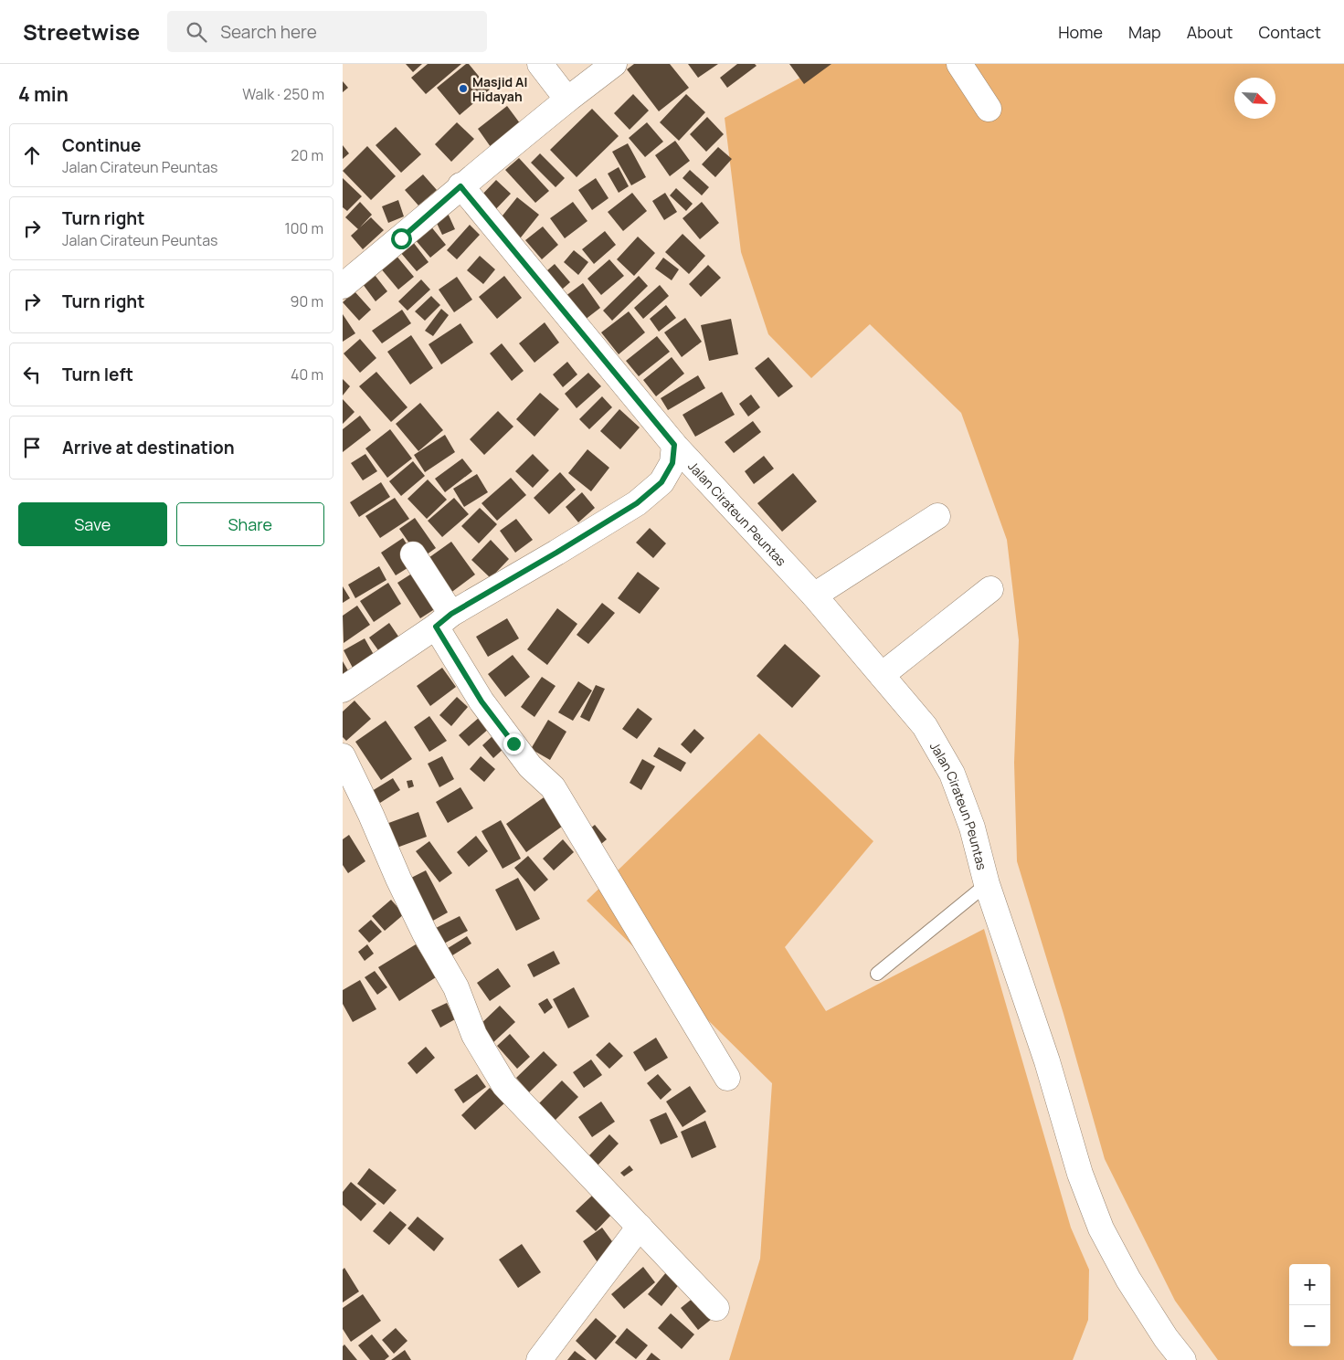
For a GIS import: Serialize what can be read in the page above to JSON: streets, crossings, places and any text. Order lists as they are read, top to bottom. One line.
{"streets":{"street":["Jalan Cirateun Peuntas"]},"places":["Masjid Al Hidayah"],"north":"bottom right","page":{"header":"Streetwise","search":"Search here","nav":["Home","Map","About","Contact"],"heading":["4 min","Walk · 250 m"],"list":[["Continue","Jalan Cirateun Peuntas","20 m"],["Turn right","Jalan Cirateun Peuntas","100 m"],["Turn right","90 m"],["Turn left","40 m"],"Arrive at destination"],"buttons":["Save","Share"],"map_buttons":["+","−"]}}
